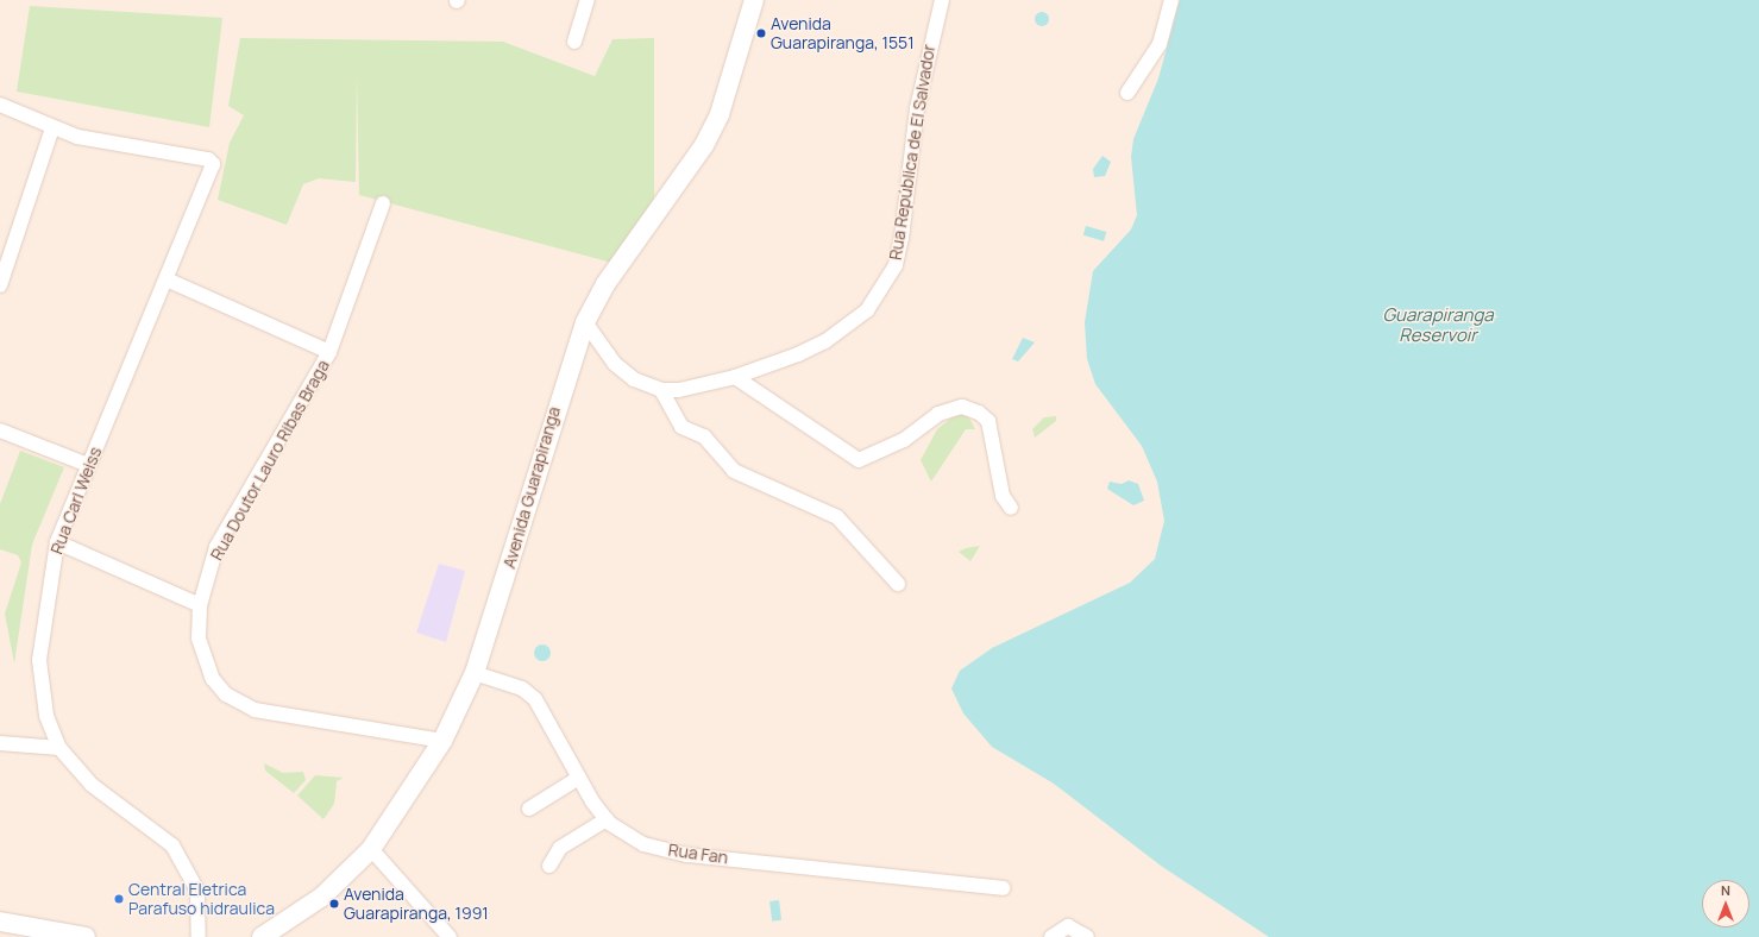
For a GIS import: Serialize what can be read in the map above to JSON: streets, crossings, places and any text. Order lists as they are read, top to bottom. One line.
{"streets":{"main road":["Avenida Guarapiranga"],"street":["Rua República de El Salvador","Rua Doutor Lauro Ribas Braga","Rua Carl Weiss","Rua Fan"]},"crossings":[["Rua Doutor Lauro Ribas Braga","Avenida Guarapiranga"],["Avenida Guarapiranga","Rua Fan"]],"water":["Guarapiranga Reservoir"],"places":["Avenida Guarapiranga, 1551","Central Eletrica Parafuso hidraulica","Avenida Guarapiranga, 1991"],"north":"top"}
